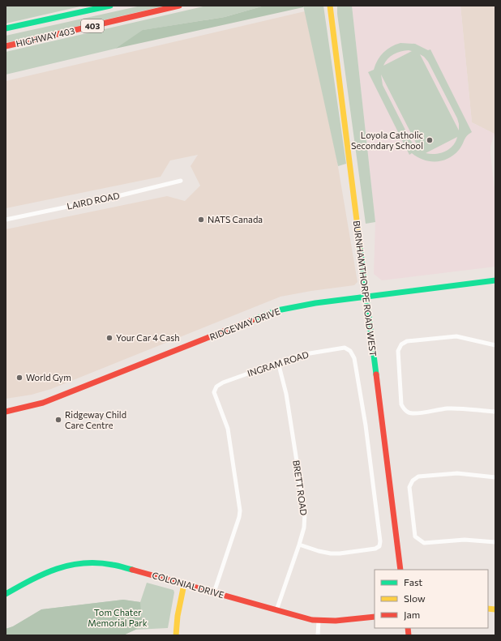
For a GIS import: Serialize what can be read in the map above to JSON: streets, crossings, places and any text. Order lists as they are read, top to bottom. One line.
{"streets":{"main road":["403","HIGHWAY 403","BURNHAMTHORPE ROAD WEST","RIDGEWAY DRIVE","COLONIAL DRIVE"],"street":["LAIRD ROAD","INGRAM ROAD","BRETT ROAD"]},"crossings":[["BURNHAMTHORPE ROAD WEST","RIDGEWAY DRIVE"],["INGRAM ROAD","BRETT ROAD"],["INGRAM ROAD","COLONIAL DRIVE"],["BRETT ROAD","COLONIAL DRIVE"]],"parks":["Tom Chater Memorial Park"],"places":["Loyola Catholic Secondary School","NATS Canada","Your Car 4 Cash","World Gym","Ridgeway Child Care Centre"],"legend":["Fast","Slow","Jam"]}
